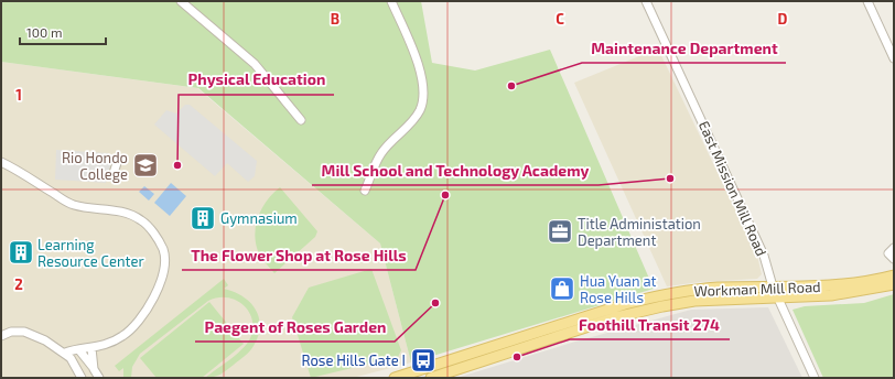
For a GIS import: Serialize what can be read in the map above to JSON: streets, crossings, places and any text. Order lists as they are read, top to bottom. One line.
{"streets":{"main road":["Workman Mill Road"],"street":["East Mission Mill Road"]},"crossings":[["East Mission Mill Road","Workman Mill Road"]],"places":{"other":["Maintenance Department","Physical Education","Mill School and Technology Academy","The Flower Shop at Rose Hills","Paegent of Roses Garden","Foothill Transit 274"],"school or university":["Rio Hondo College"],"building":["Gymnasium","Learning Resource Center"],"office":["Title Administation Department"],"shop":["Hua Yuan at Rose Hills"],"bus stop":["Rose Hills Gate I"]},"scale_bar":"100 m","grid":{"columns":["B","C","D"],"rows":["1","2"]}}
